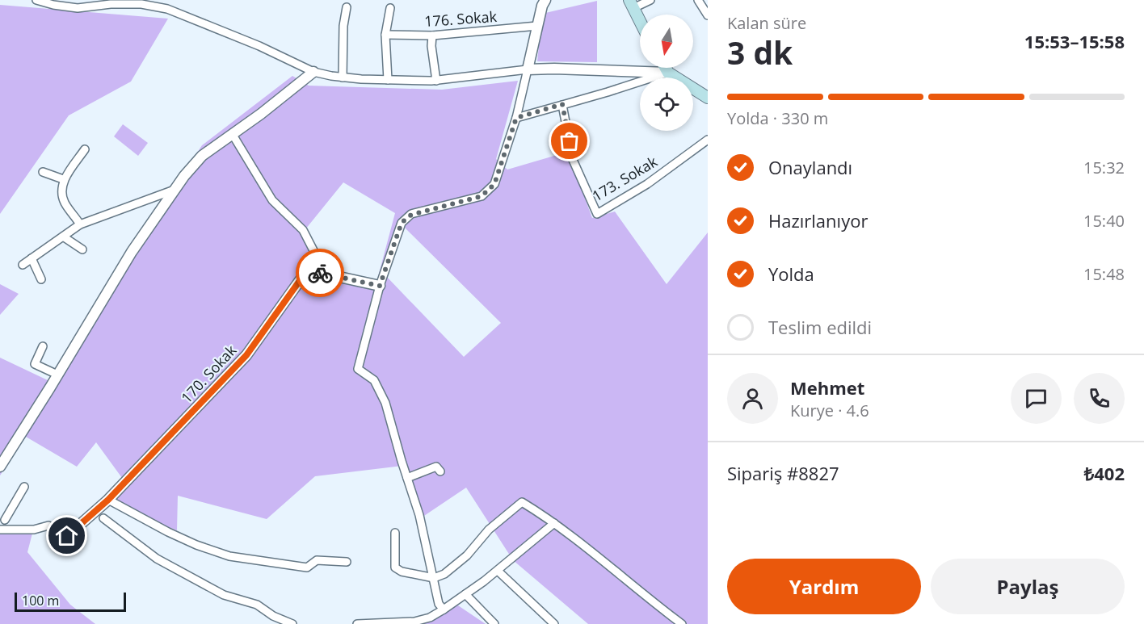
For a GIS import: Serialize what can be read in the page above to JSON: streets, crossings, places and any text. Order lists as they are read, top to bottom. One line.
{"streets":{"street":["176. Sokak","173. Sokak","170. Sokak"]},"scale_bar":"100 m","north":"bottom","page":{"heading":["3 dk","Kalan süre","15:53–15:58"],"panel":["Mehmet","Kurye · 4.6","Sipariş #8827","₺402"],"bar":"Yolda · 330 m","list":[["Onaylandı","15:32"],["Hazırlanıyor","15:40"],["Yolda","15:48"],"Teslim edildi"],"buttons":["Yardım","Paylaş"],"scale":"100 m"}}
